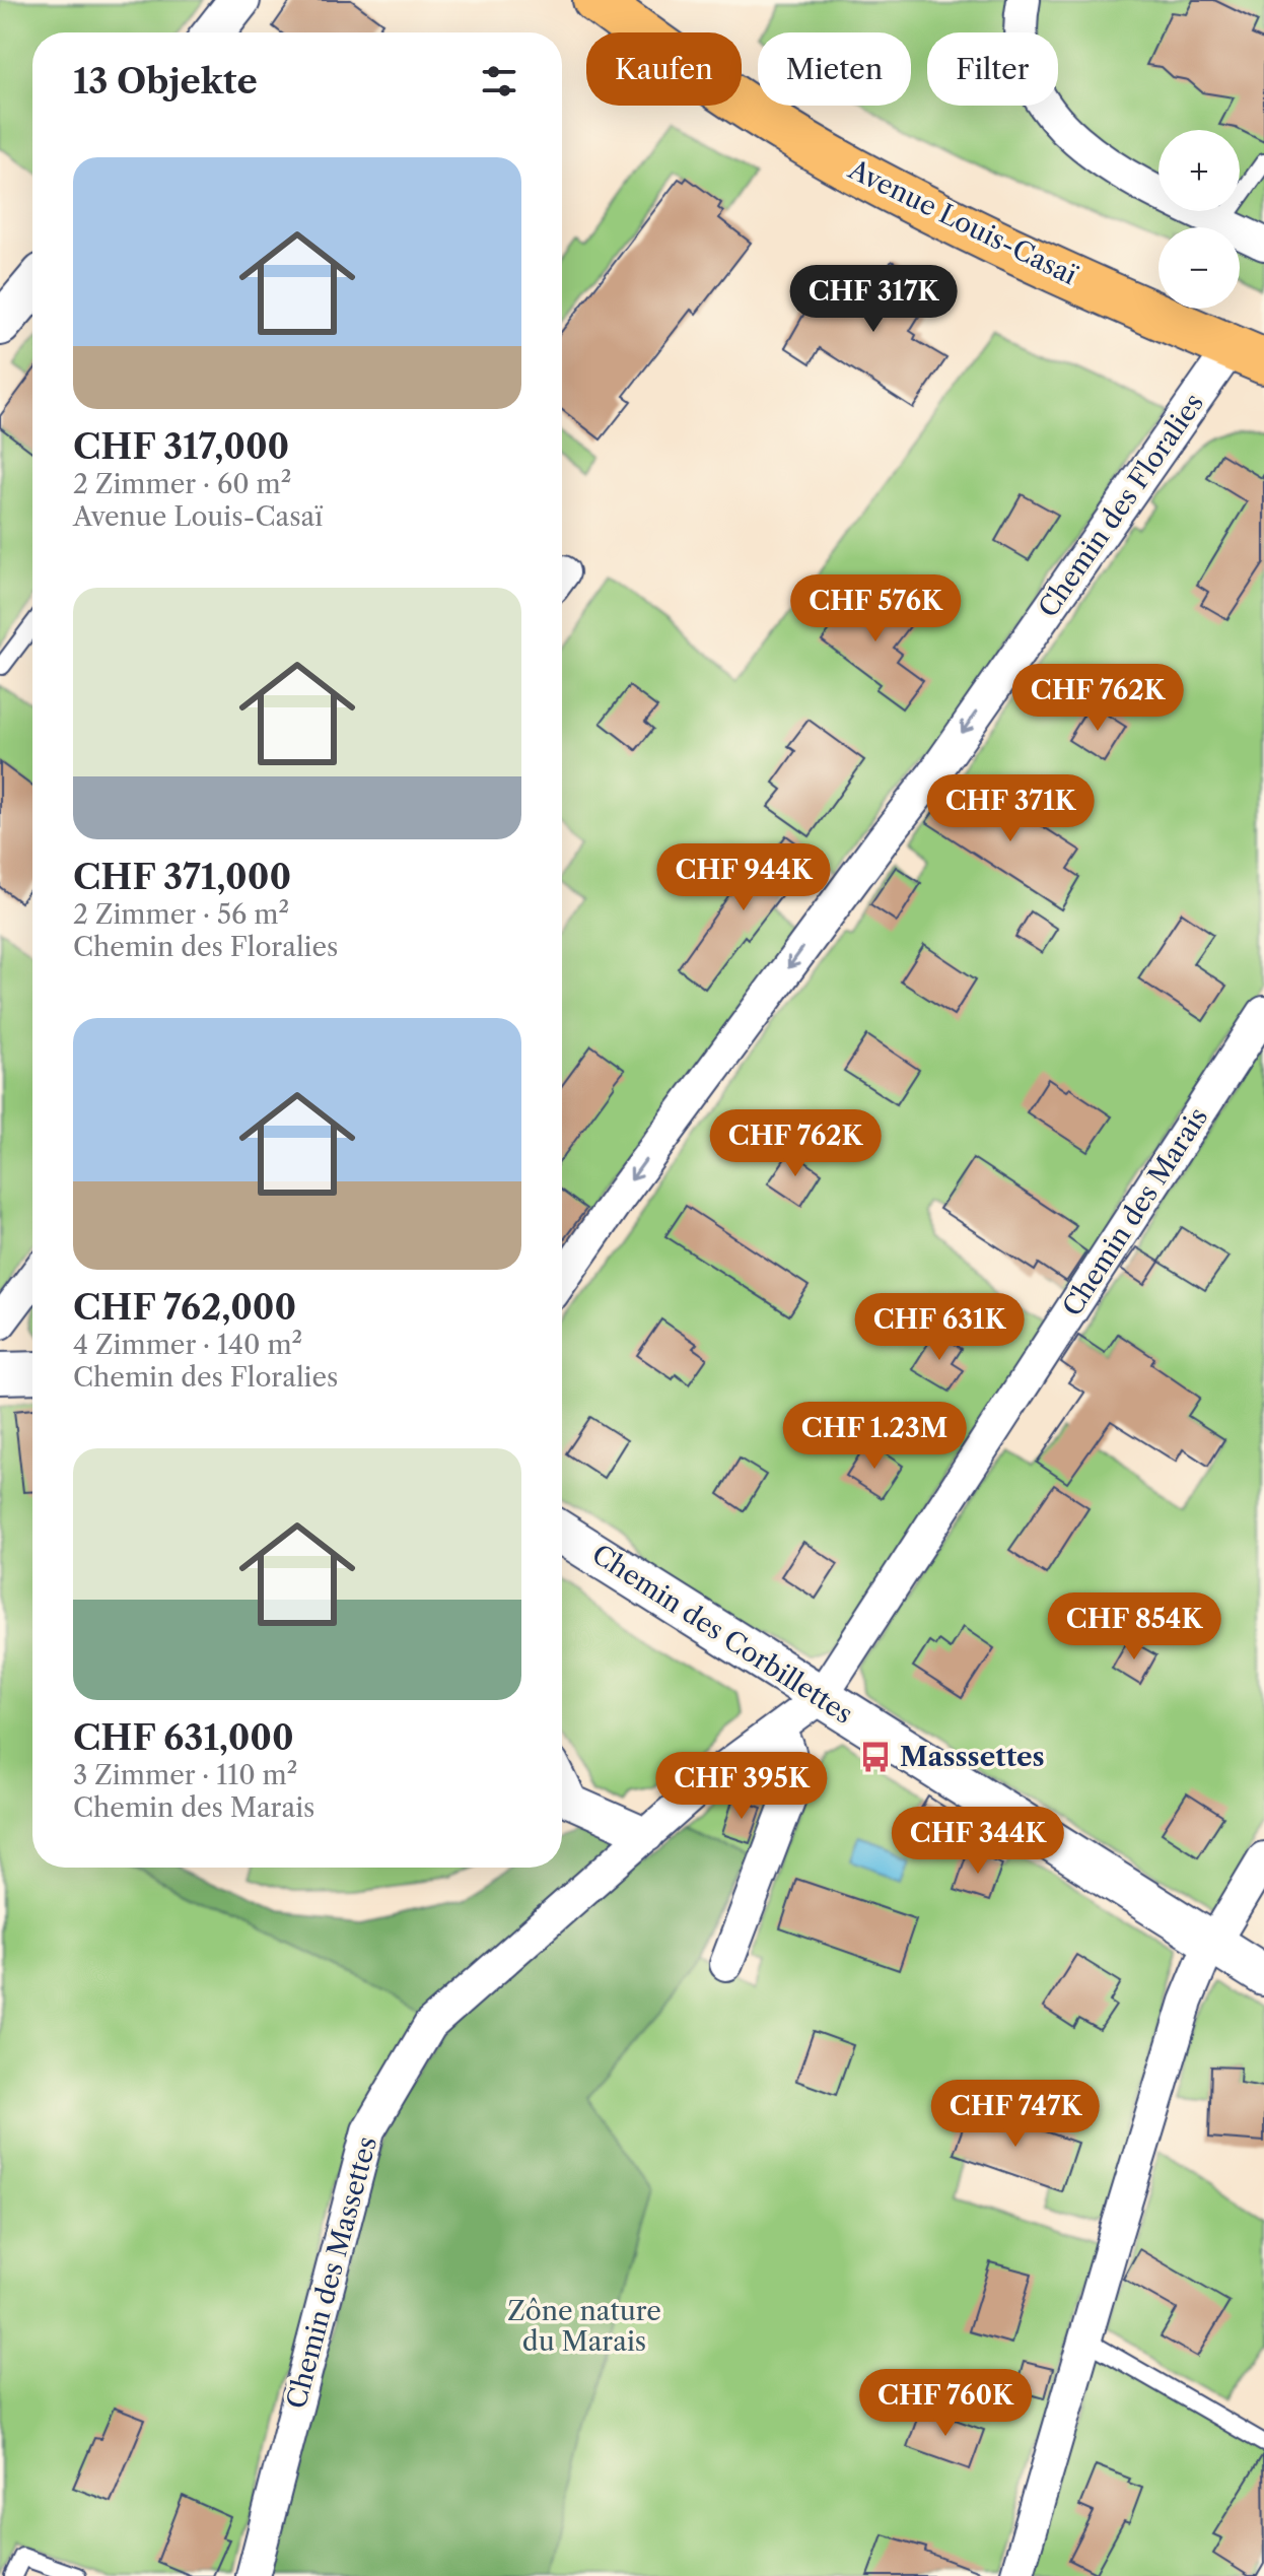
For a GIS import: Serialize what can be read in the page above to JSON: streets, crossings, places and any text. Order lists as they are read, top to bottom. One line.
{"streets":{"main road":["Avenue Louis-Casaï"],"street":["Chemin des Floralies","Chemin des Marais","Chemin des Corbillettes","Chemin des Massettes"]},"crossings":[["Avenue Louis-Casaï","Chemin des Floralies"],["Chemin des Marais","Chemin des Corbillettes"],["Chemin des Marais","Chemin des Massettes"],["Chemin des Corbillettes","Chemin des Massettes"]],"one_way":["Chemin des Floralies"],"parks":["Zône nature du Marais"],"places":{"bus stop":["Masssettes"]},"page":{"chip":["Kaufen","Mieten","Filter"],"heading":"13 Objekte","map_buttons":["+","−"],"list":[{"name":"CHF 317,000","note":"2 Zimmer · 60 m² · Avenue Louis-Casaï"},{"name":"CHF 371,000","note":"2 Zimmer · 56 m² · Chemin des Floralies"},{"name":"CHF 762,000","note":"4 Zimmer · 140 m² · Chemin des Floralies"},{"name":"CHF 631,000","note":"3 Zimmer · 110 m² · Chemin des Marais"}],"price":["CHF 317K","CHF 576K","CHF 762K","CHF 371K","CHF 944K","CHF 762K","CHF 631K","CHF 1.23M","CHF 854K","CHF 395K","CHF 344K","CHF 747K","CHF 760K"]}}
